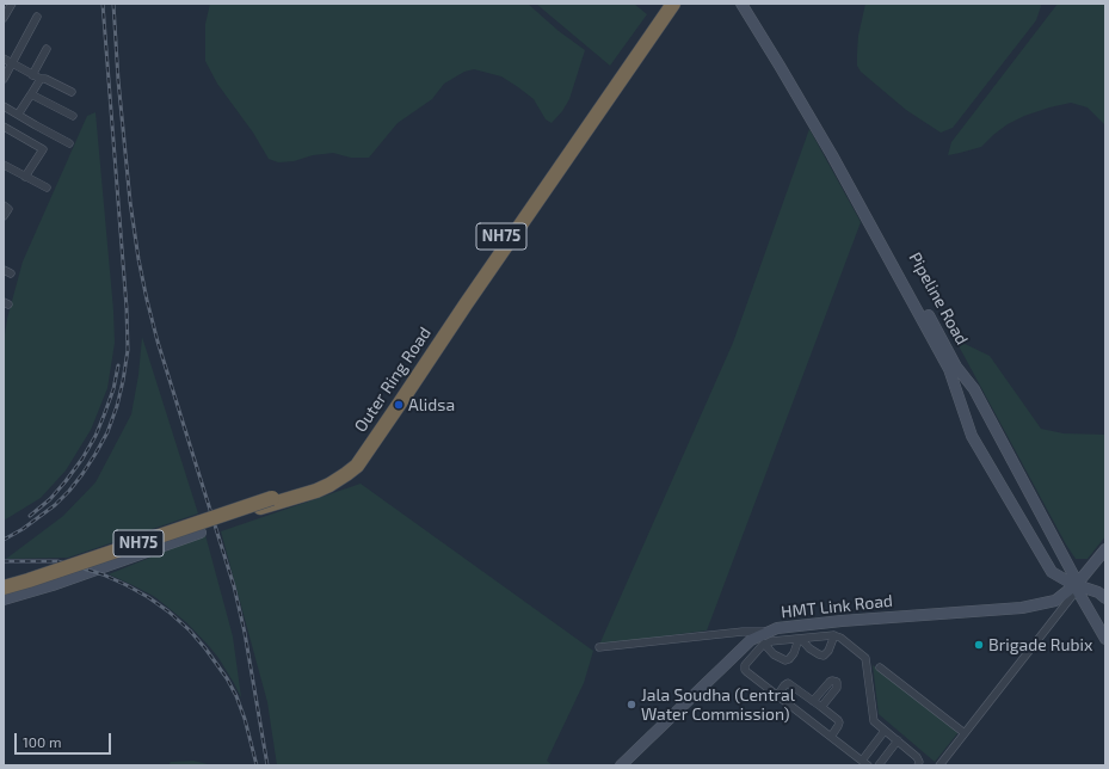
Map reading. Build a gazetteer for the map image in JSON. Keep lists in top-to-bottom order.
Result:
{
  "streets": {
    "highway": ["NH75", "Outer Ring Road"],
    "main road": ["Pipeline Road", "HMT Link Road"]
  },
  "crossings": [
    ["Pipeline Road", "HMT Link Road"]
  ],
  "places": ["Alidsa", "Brigade Rubix", "Jala Soudha (Central Water Commission)"],
  "scale_bar": "100 m"
}
